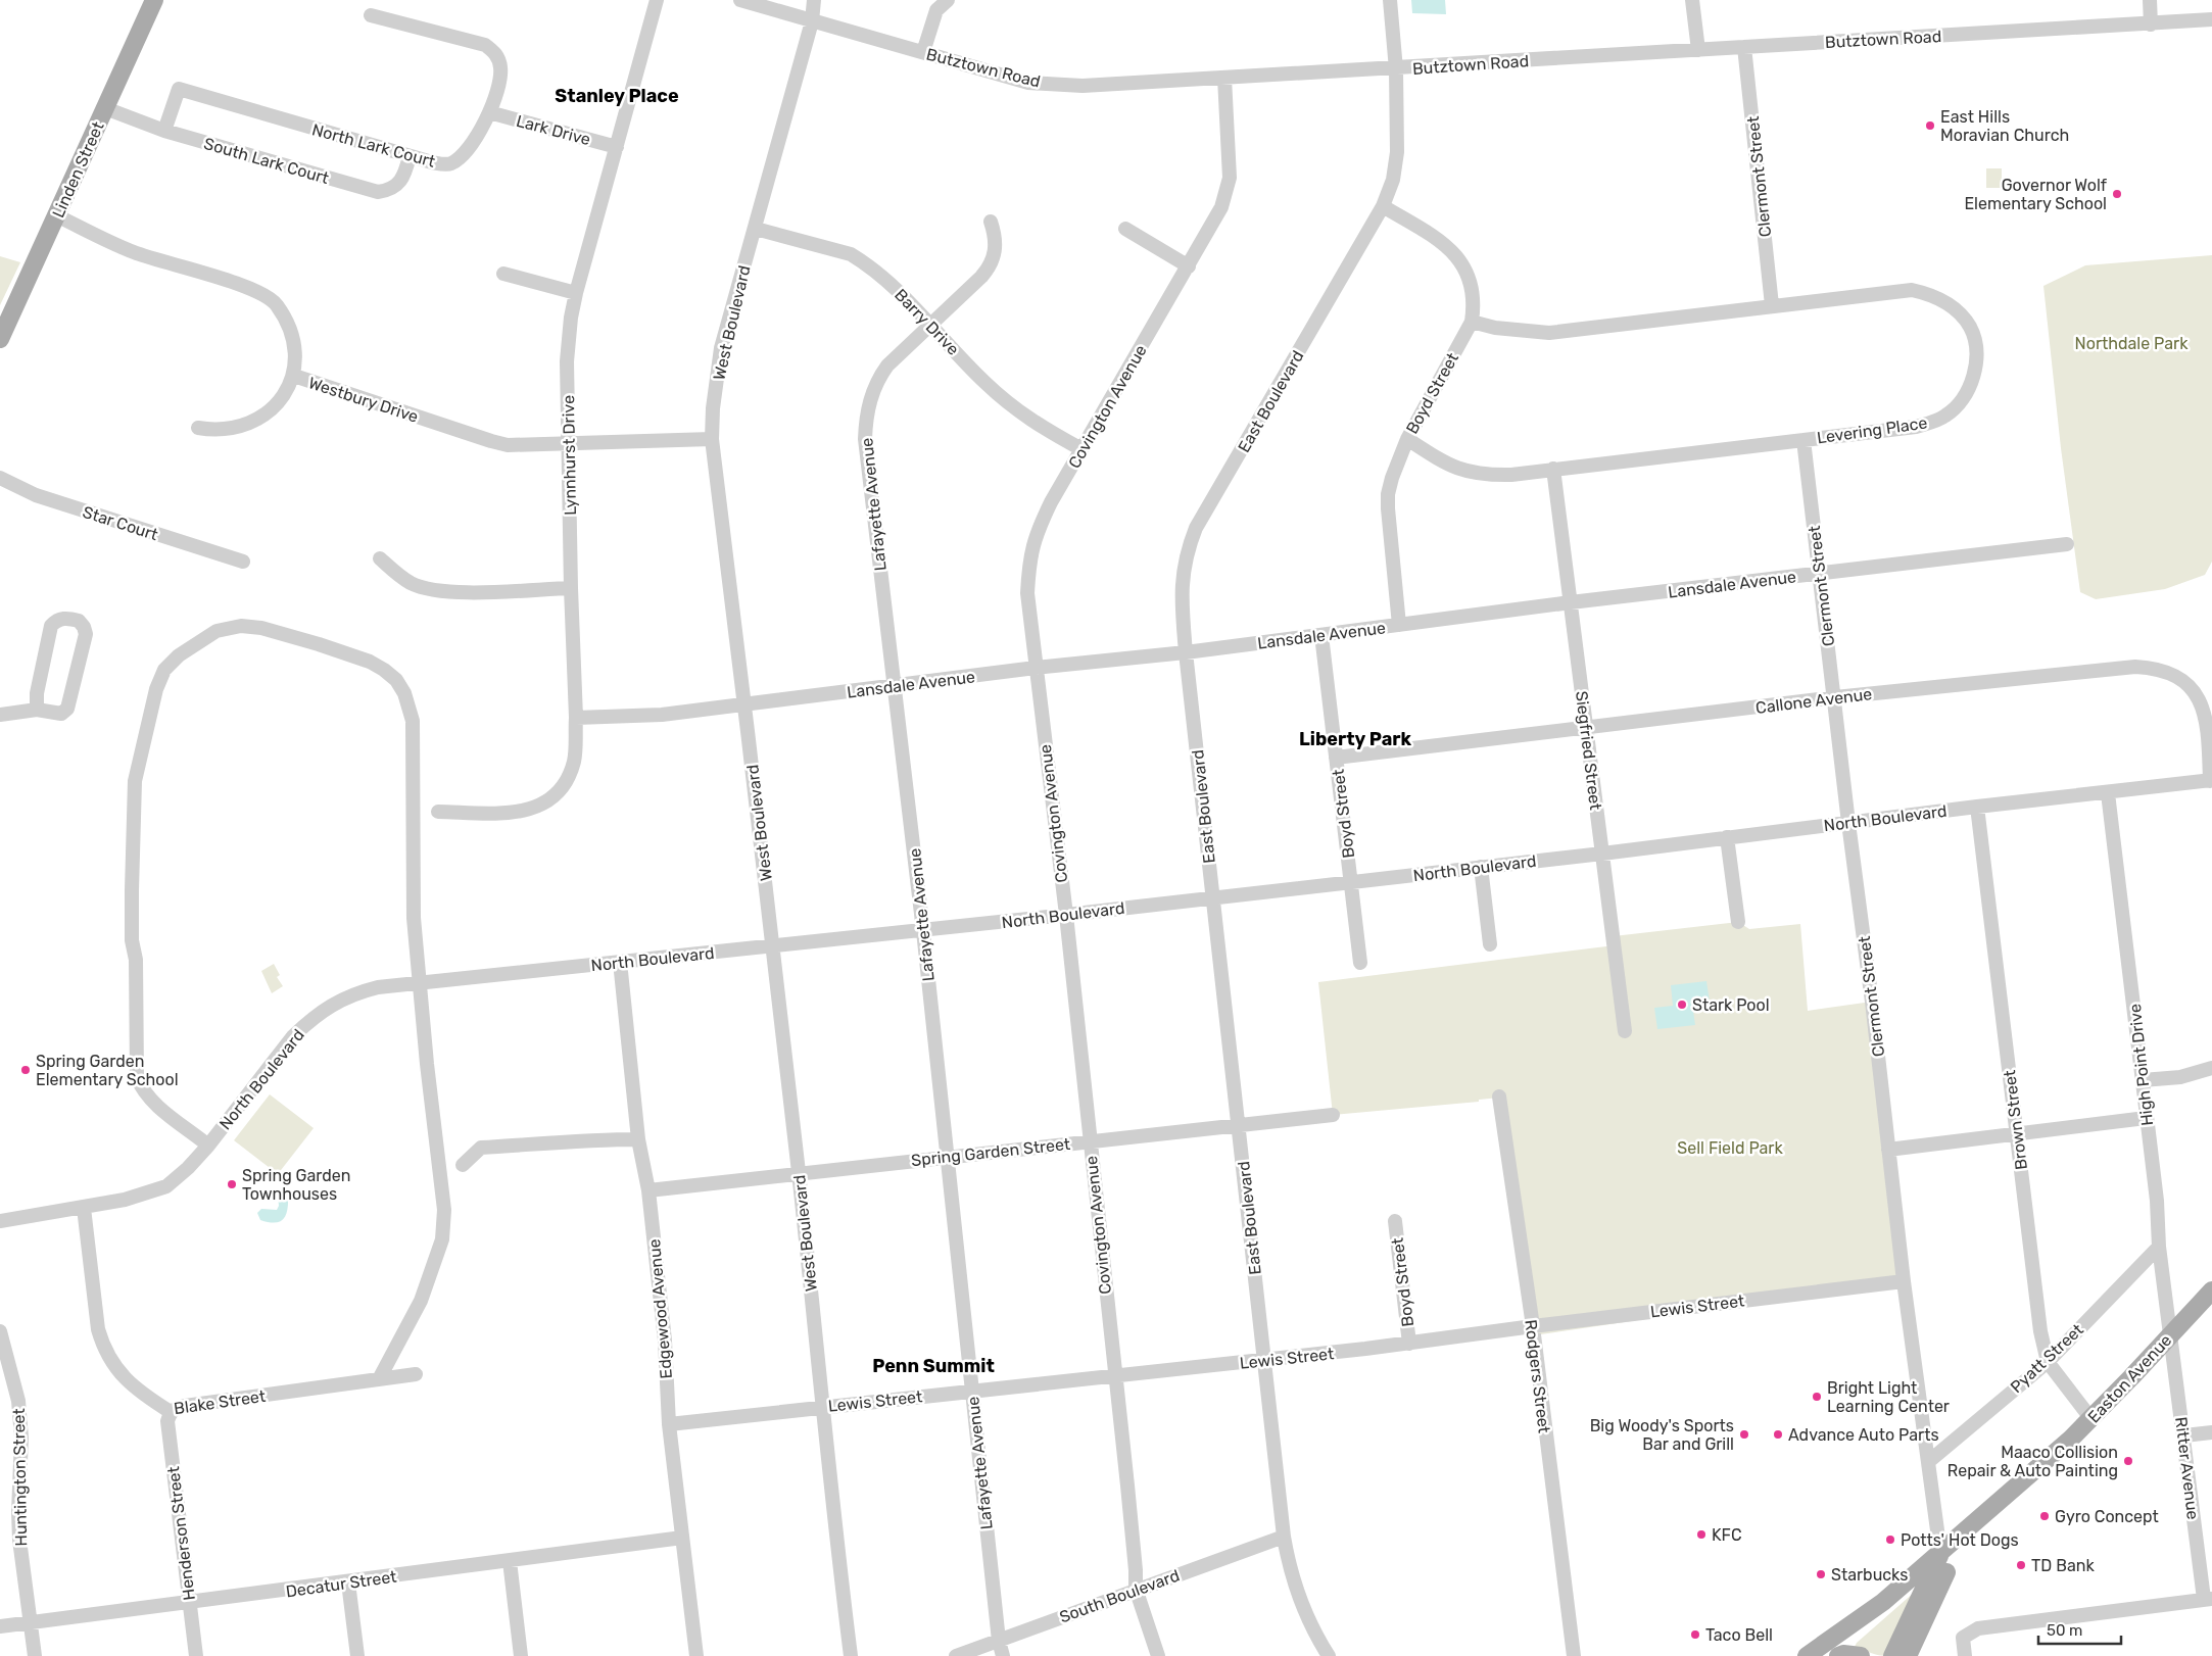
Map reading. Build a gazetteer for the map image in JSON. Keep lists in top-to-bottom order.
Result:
{
  "streets": {
    "main road": ["Linden Street", "Easton Avenue"],
    "street": [
      "Butztown Road",
      "Lark Drive",
      "North Lark Court",
      "South Lark Court",
      "Clermont Street",
      "Barry Drive",
      "West Boulevard",
      "Boyd Street",
      "Westbury Drive",
      "East Boulevard",
      "Covington Avenue",
      "Levering Place",
      "Lynnhurst Drive",
      "Lafayette Avenue",
      "Star Court",
      "Lansdale Avenue",
      "Callone Avenue",
      "Siegfried Street",
      "North Boulevard",
      "High Point Drive",
      "Brown Street",
      "Spring Garden Street",
      "Lewis Street",
      "Edgewood Avenue",
      "Pyatt Street",
      "Rodgers Street",
      "Blake Street",
      "Ritter Avenue",
      "Huntington Street",
      "Henderson Street",
      "Decatur Street",
      "South Boulevard"
    ]
  },
  "crossings": [
    ["Butztown Road", "Clermont Street"],
    ["Butztown Road", "West Boulevard"],
    ["Butztown Road", "East Boulevard"],
    ["Butztown Road", "Covington Avenue"],
    ["Lark Drive", "North Lark Court"],
    ["Lark Drive", "Lynnhurst Drive"],
    ["North Lark Court", "South Lark Court"],
    ["South Lark Court", "Linden Street"],
    ["Linden Street", "Westbury Drive"],
    ["Clermont Street", "Levering Place"],
    ["Clermont Street", "Lansdale Avenue"],
    ["Clermont Street", "Callone Avenue"],
    ["Clermont Street", "North Boulevard"],
    ["Clermont Street", "Lewis Street"],
    ["Clermont Street", "Pyatt Street"],
    ["Clermont Street", "Easton Avenue"],
    ["Barry Drive", "West Boulevard"],
    ["Barry Drive", "Covington Avenue"],
    ["Barry Drive", "Lafayette Avenue"],
    ["West Boulevard", "Westbury Drive"],
    ["West Boulevard", "Lansdale Avenue"],
    ["West Boulevard", "North Boulevard"],
    ["West Boulevard", "Spring Garden Street"],
    ["West Boulevard", "Lewis Street"],
    ["Boyd Street", "East Boulevard"],
    ["Boyd Street", "Levering Place"],
    ["Boyd Street", "Lansdale Avenue"],
    ["Boyd Street", "Callone Avenue"],
    ["Boyd Street", "North Boulevard"],
    ["Boyd Street", "Lewis Street"],
    ["Westbury Drive", "Lynnhurst Drive"],
    ["East Boulevard", "Lansdale Avenue"],
    ["East Boulevard", "North Boulevard"],
    ["East Boulevard", "Spring Garden Street"],
    ["East Boulevard", "Lewis Street"],
    ["East Boulevard", "South Boulevard"],
    ["Covington Avenue", "Lansdale Avenue"],
    ["Covington Avenue", "North Boulevard"],
    ["Covington Avenue", "Spring Garden Street"],
    ["Covington Avenue", "Lewis Street"],
    ["Covington Avenue", "South Boulevard"],
    ["Levering Place", "Siegfried Street"],
    ["Lynnhurst Drive", "Lansdale Avenue"],
    ["Lafayette Avenue", "Lansdale Avenue"],
    ["Lafayette Avenue", "North Boulevard"],
    ["Lafayette Avenue", "Spring Garden Street"],
    ["Lafayette Avenue", "Lewis Street"],
    ["Lafayette Avenue", "South Boulevard"],
    ["Lansdale Avenue", "Siegfried Street"],
    ["Callone Avenue", "Siegfried Street"],
    ["Callone Avenue", "North Boulevard"],
    ["Siegfried Street", "North Boulevard"],
    ["North Boulevard", "High Point Drive"],
    ["North Boulevard", "Brown Street"],
    ["North Boulevard", "Edgewood Avenue"],
    ["North Boulevard", "Blake Street"],
    ["High Point Drive", "Pyatt Street"],
    ["High Point Drive", "Easton Avenue"],
    ["High Point Drive", "Ritter Avenue"],
    ["Brown Street", "Pyatt Street"],
    ["Brown Street", "Easton Avenue"],
    ["Spring Garden Street", "Edgewood Avenue"],
    ["Lewis Street", "Edgewood Avenue"],
    ["Lewis Street", "Rodgers Street"],
    ["Edgewood Avenue", "Decatur Street"],
    ["Easton Avenue", "Ritter Avenue"],
    ["Blake Street", "Henderson Street"],
    ["Huntington Street", "Decatur Street"],
    ["Henderson Street", "Decatur Street"]
  ],
  "districts": ["Stanley Place", "Liberty Park", "Penn Summit"],
  "parks": ["Northdale Park", "Sell Field Park"],
  "places": [
    "East Hills Moravian Church",
    "Governor Wolf Elementary School",
    "Stark Pool",
    "Spring Garden Elementary School",
    "Spring Garden Townhouses",
    "Bright Light Learning Center",
    "Big Woody's Sports Bar and Grill",
    "Advance Auto Parts",
    "Maaco Collision Repair & Auto Painting",
    "Gyro Concept",
    "KFC",
    "Potts' Hot Dogs",
    "TD Bank",
    "Starbucks",
    "Taco Bell"
  ],
  "scale_bar": "50 m"
}
